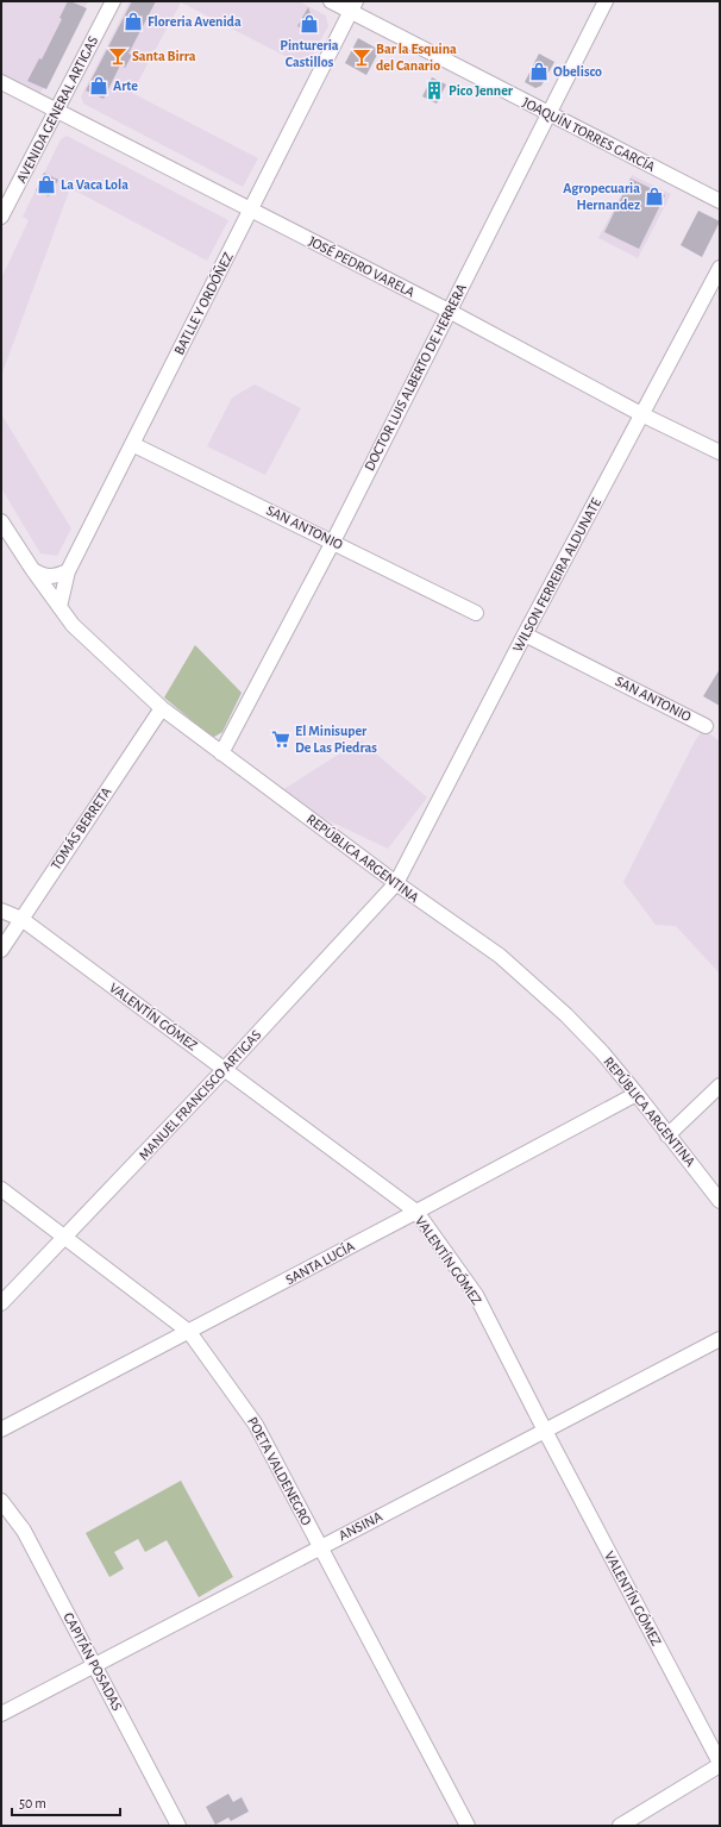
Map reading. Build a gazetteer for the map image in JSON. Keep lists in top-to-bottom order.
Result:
{
  "streets": {
    "street": [
      "AVENIDA GENERAL ARTIGAS",
      "JOAQUÍN TORRES GARCÍA",
      "JOSÉ PEDRO VARELA",
      "BATLLE Y ORDÓÑEZ",
      "DOCTOR LUIS ALBERTO DE HERRERA",
      "SAN ANTONIO",
      "WILSON FERREIRA ALDUNATE",
      "TOMÁS BERRETA",
      "REPÚBLICA ARGENTINA",
      "VALENTÍN GÓMEZ",
      "MANUEL FRANCISCO ARTIGAS",
      "SANTA LUCÍA",
      "POETA VALDENEGRO",
      "ANSINA",
      "CAPITÁN POSADAS"
    ]
  },
  "crossings": [
    ["AVENIDA GENERAL ARTIGAS", "JOSÉ PEDRO VARELA"],
    ["JOAQUÍN TORRES GARCÍA", "BATLLE Y ORDÓÑEZ"],
    ["JOAQUÍN TORRES GARCÍA", "DOCTOR LUIS ALBERTO DE HERRERA"],
    ["JOSÉ PEDRO VARELA", "BATLLE Y ORDÓÑEZ"],
    ["JOSÉ PEDRO VARELA", "DOCTOR LUIS ALBERTO DE HERRERA"],
    ["JOSÉ PEDRO VARELA", "WILSON FERREIRA ALDUNATE"],
    ["BATLLE Y ORDÓÑEZ", "SAN ANTONIO"],
    ["BATLLE Y ORDÓÑEZ", "REPÚBLICA ARGENTINA"],
    ["DOCTOR LUIS ALBERTO DE HERRERA", "SAN ANTONIO"],
    ["DOCTOR LUIS ALBERTO DE HERRERA", "REPÚBLICA ARGENTINA"],
    ["SAN ANTONIO", "WILSON FERREIRA ALDUNATE"],
    ["WILSON FERREIRA ALDUNATE", "REPÚBLICA ARGENTINA"],
    ["WILSON FERREIRA ALDUNATE", "MANUEL FRANCISCO ARTIGAS"],
    ["TOMÁS BERRETA", "REPÚBLICA ARGENTINA"],
    ["TOMÁS BERRETA", "VALENTÍN GÓMEZ"],
    ["REPÚBLICA ARGENTINA", "MANUEL FRANCISCO ARTIGAS"],
    ["REPÚBLICA ARGENTINA", "SANTA LUCÍA"],
    ["VALENTÍN GÓMEZ", "MANUEL FRANCISCO ARTIGAS"],
    ["VALENTÍN GÓMEZ", "SANTA LUCÍA"],
    ["VALENTÍN GÓMEZ", "ANSINA"],
    ["MANUEL FRANCISCO ARTIGAS", "POETA VALDENEGRO"],
    ["SANTA LUCÍA", "POETA VALDENEGRO"],
    ["POETA VALDENEGRO", "ANSINA"],
    ["ANSINA", "CAPITÁN POSADAS"]
  ],
  "places": {
    "shop": [
      "Floreria Avenida",
      "Pintureria Castillos",
      "Obelisco",
      "Arte",
      "La Vaca Lola",
      "Agropecuaria Hernandez"
    ],
    "bar": ["Santa Birra", "Bar la Esquina del Canario"],
    "building": ["Pico Jenner"],
    "supermarket": ["El Minisuper De Las Piedras"]
  },
  "scale_bar": "50 m"
}
